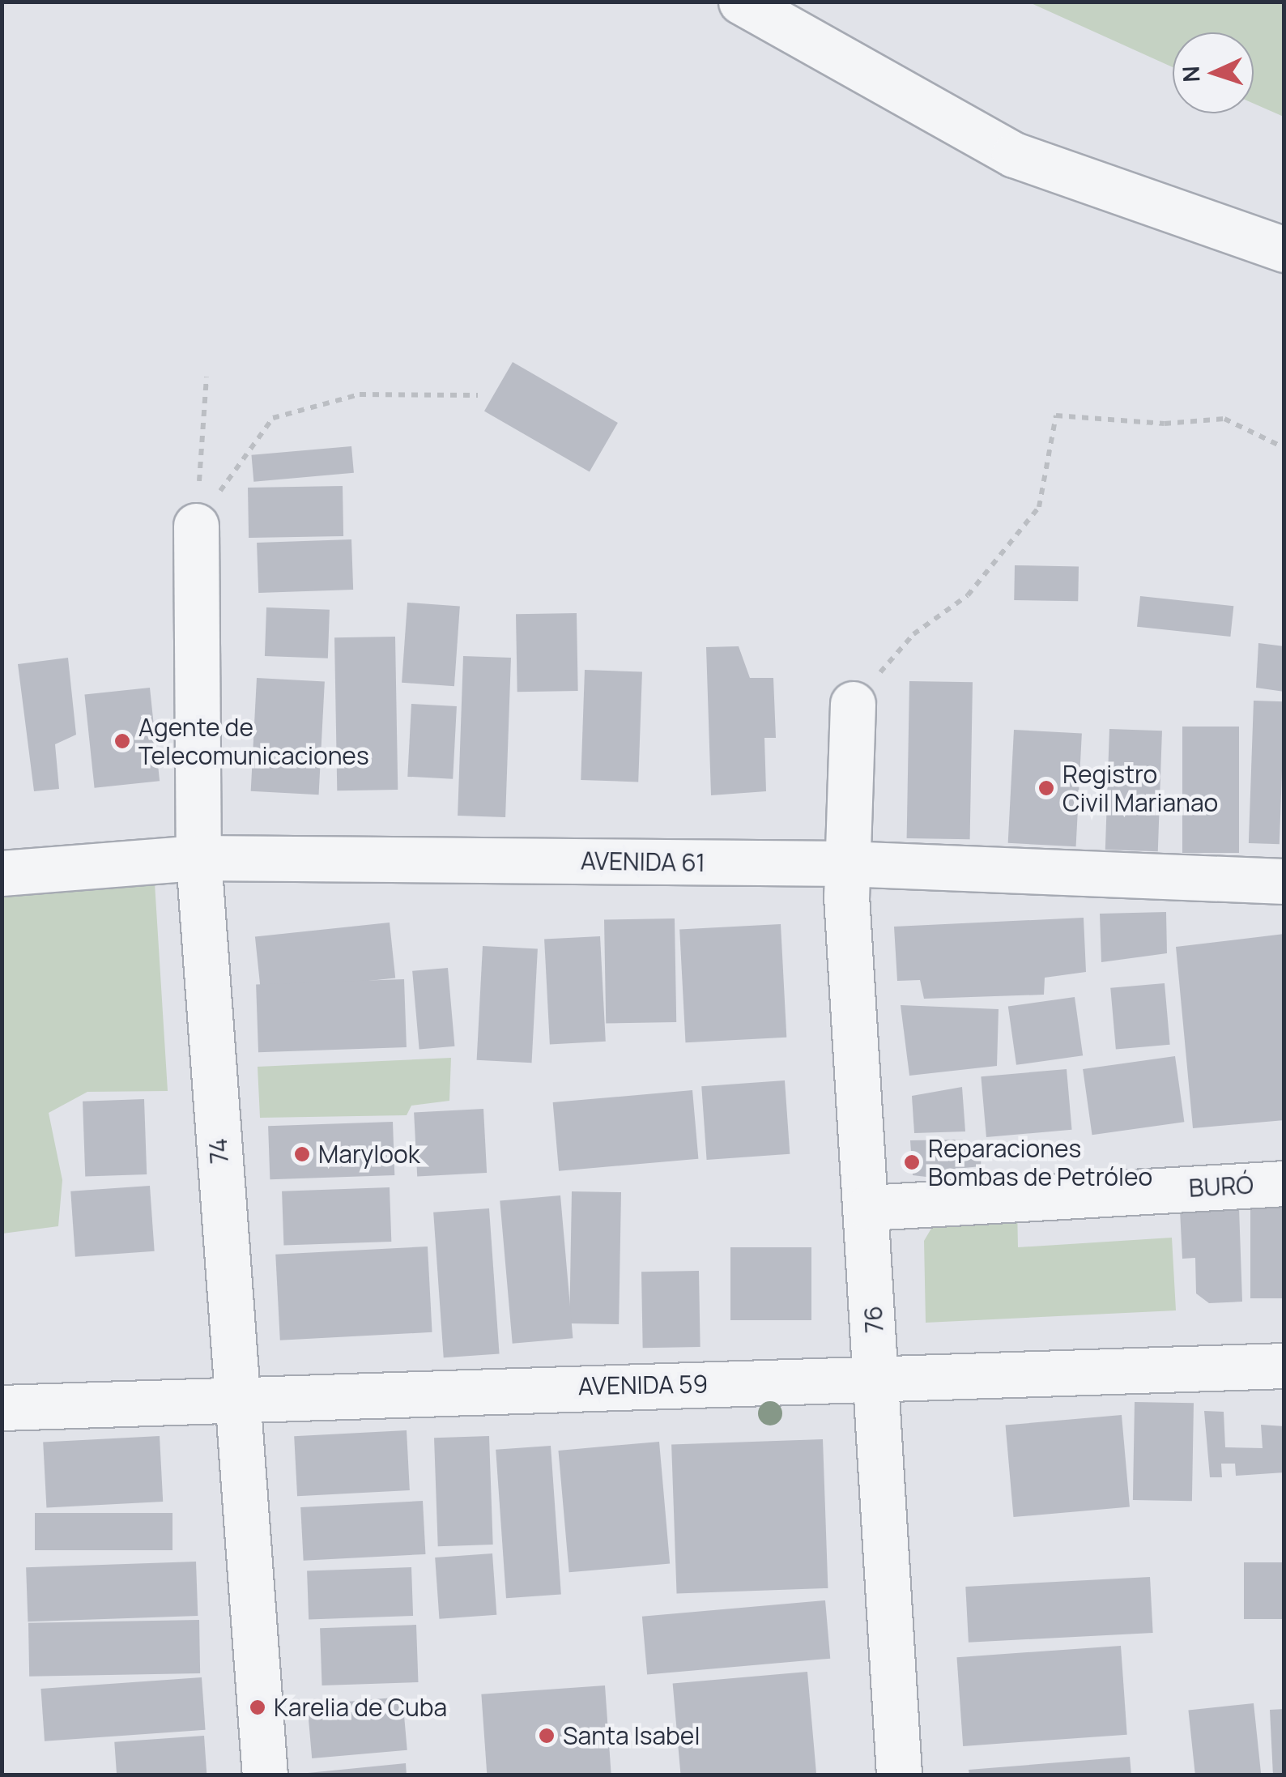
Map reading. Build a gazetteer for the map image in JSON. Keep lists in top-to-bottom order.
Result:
{
  "streets": {
    "street": [
      "AVENIDA 61",
      "74",
      "BURÓ",
      "76",
      "AVENIDA 59"
    ]
  },
  "crossings": [
    ["AVENIDA 61", "74"],
    ["AVENIDA 61", "76"],
    ["74", "AVENIDA 59"],
    ["BURÓ", "76"],
    ["76", "AVENIDA 59"]
  ],
  "places": [
    "Agente de Telecomunicaciones",
    "Registro Civil Marianao",
    "Marylook",
    "Reparaciones Bombas de Petróleo",
    "Karelia de Cuba",
    "Santa Isabel"
  ],
  "north": "left"
}
